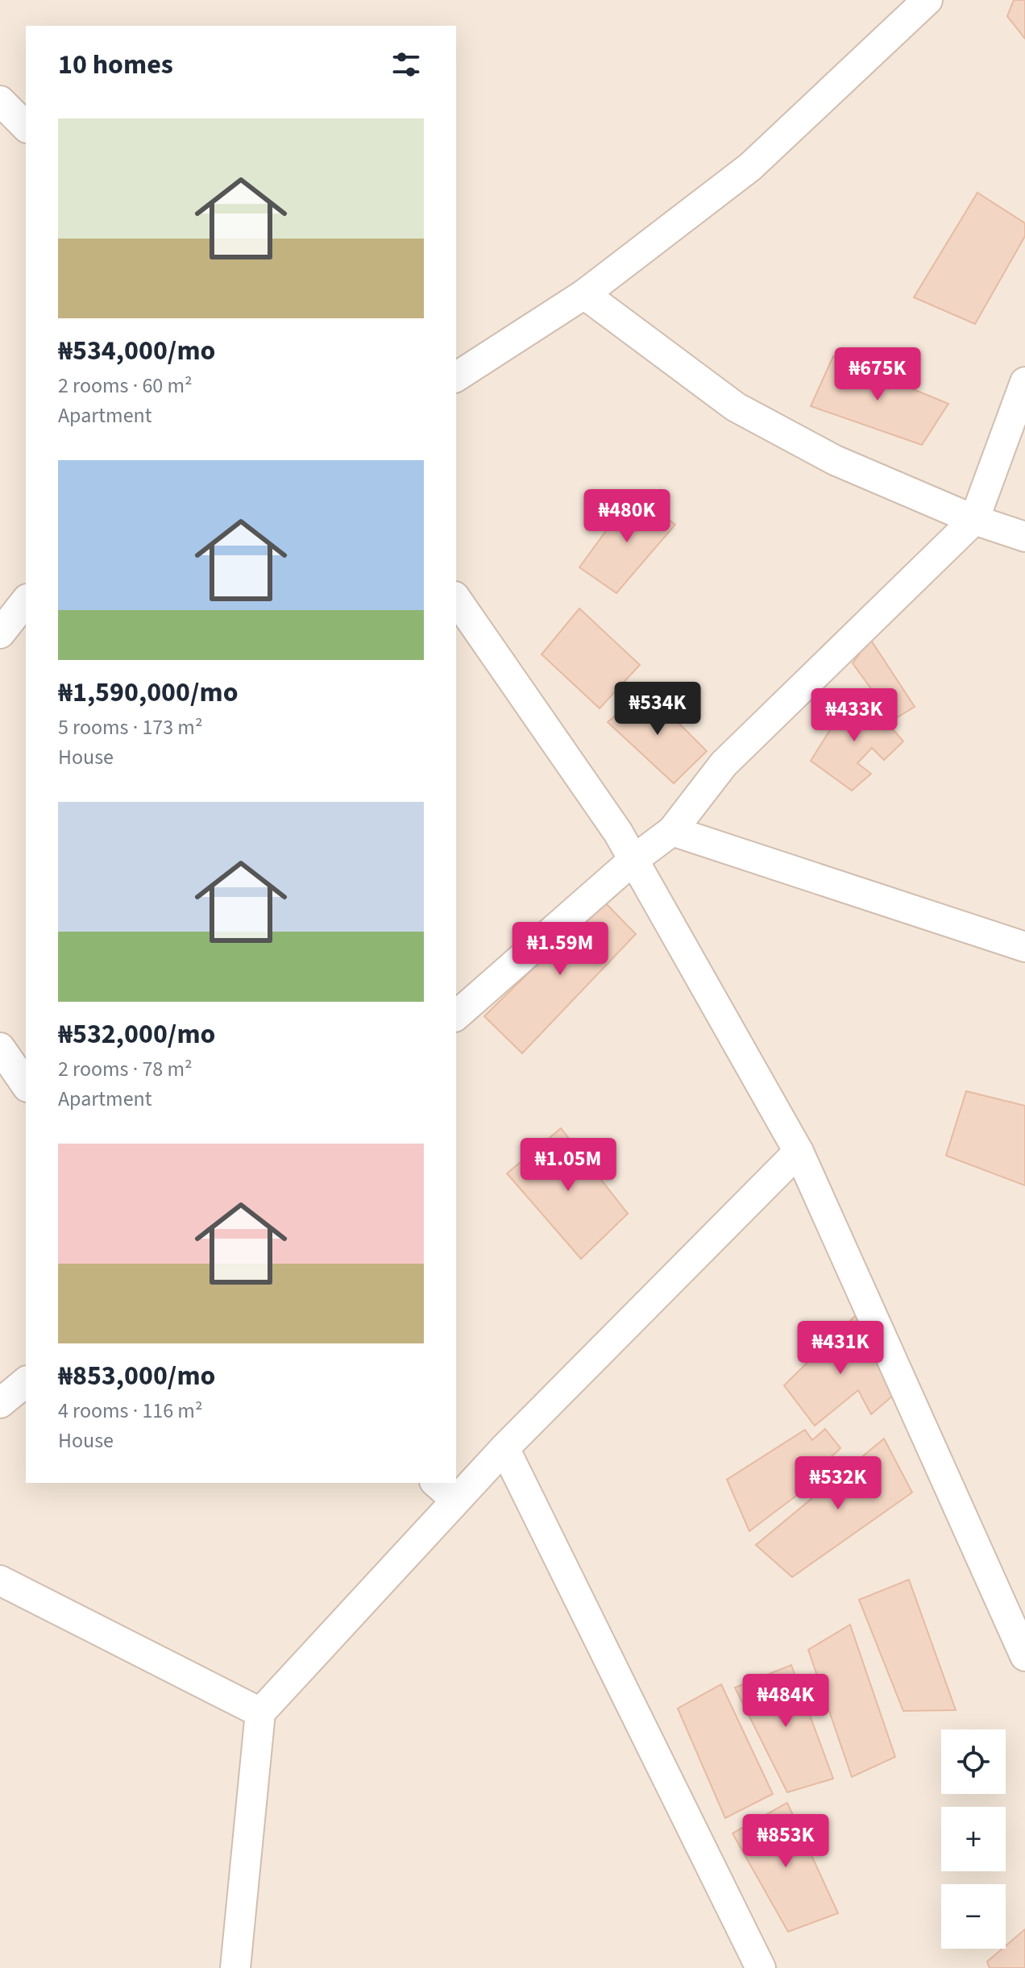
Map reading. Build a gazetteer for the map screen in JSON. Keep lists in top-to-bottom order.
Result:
{
  "page": {
    "heading": "10 homes",
    "list": [
      {
        "name": "₦534,000/mo",
        "note": "2 rooms · 60 m² · Apartment"
      },
      {
        "name": "₦1,590,000/mo",
        "note": "5 rooms · 173 m² · House"
      },
      {
        "name": "₦532,000/mo",
        "note": "2 rooms · 78 m² · Apartment"
      },
      {
        "name": "₦853,000/mo",
        "note": "4 rooms · 116 m² · House"
      }
    ],
    "price": [
      "₦675K",
      "₦480K",
      "₦534K",
      "₦433K",
      "₦1.59M",
      "₦1.05M",
      "₦431K",
      "₦532K",
      "₦484K",
      "₦853K"
    ],
    "map_buttons": ["+", "−"]
  }
}
